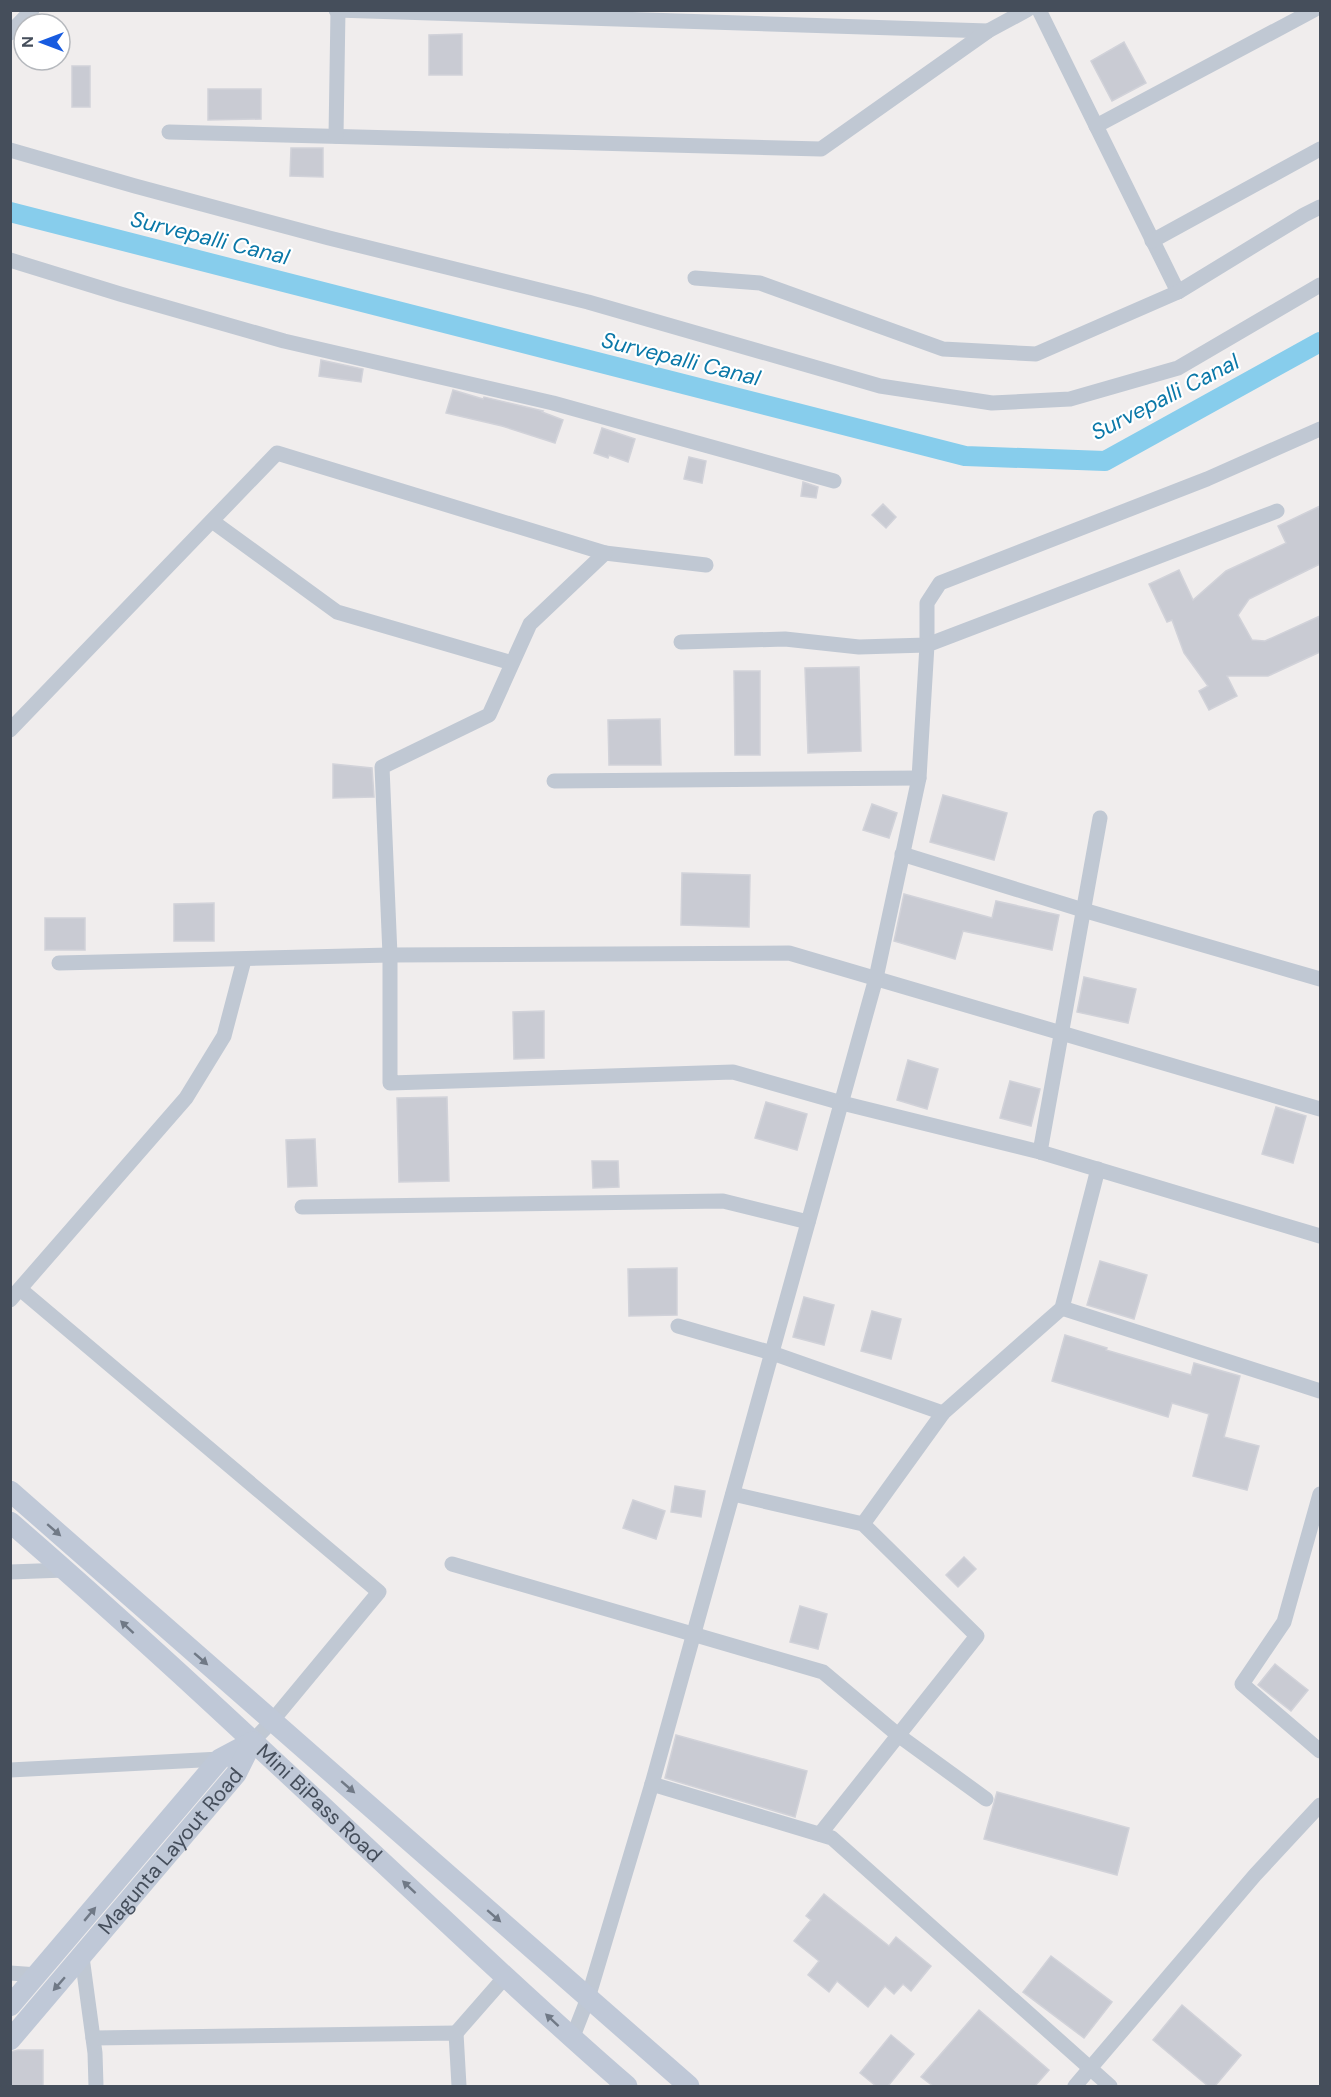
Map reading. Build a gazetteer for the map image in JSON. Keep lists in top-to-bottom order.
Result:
{
  "streets": {
    "main road": ["Mini BiPass Road", "Magunta Layout Road"]
  },
  "crossings": [
    ["Mini BiPass Road", "Magunta Layout Road"]
  ],
  "water": ["Survepalli Canal"],
  "north": "left"
}
